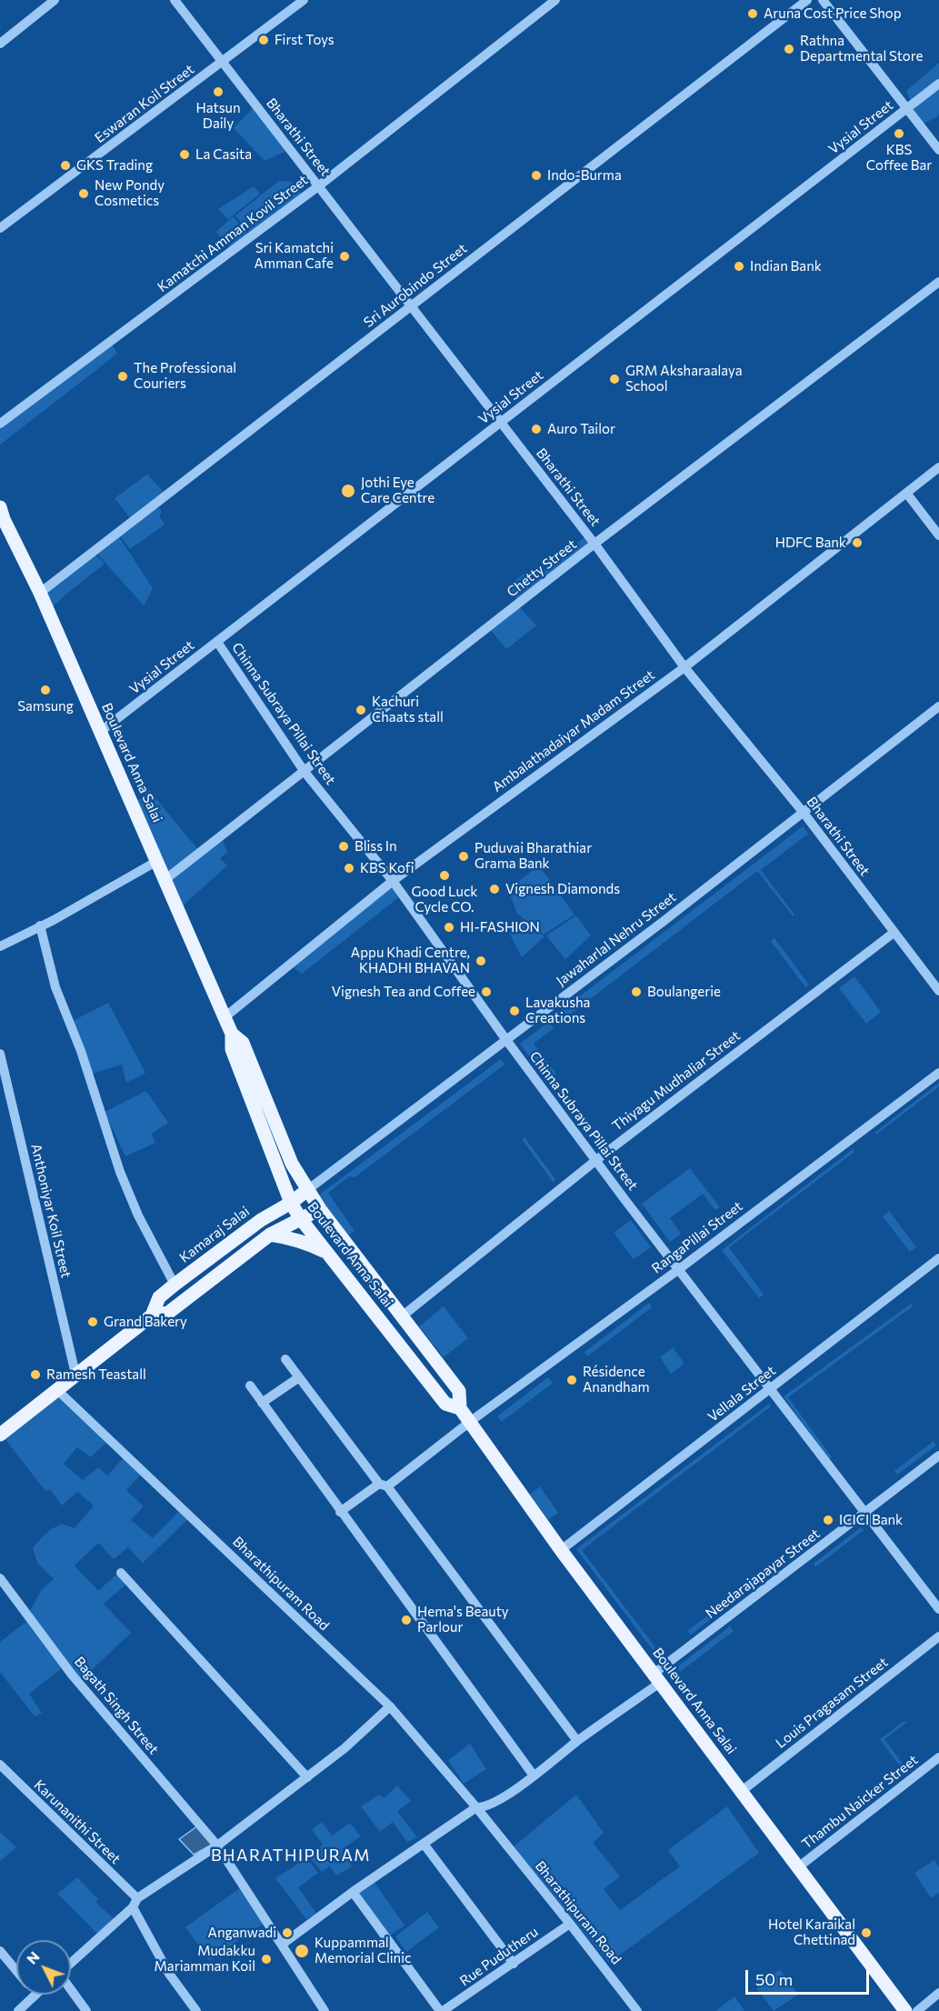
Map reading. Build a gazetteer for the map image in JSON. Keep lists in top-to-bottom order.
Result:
{
  "streets": {
    "main road": ["Boulevard Anna Salai", "Kamaraj Salai"],
    "street": [
      "Eswaran Koil Street",
      "Vysial Street",
      "Bharathi Street",
      "Kamatchi Amman Kovil Street",
      "Sri Aurobindo Street",
      "Chetty Street",
      "Chinna Subraya Pillai Street",
      "Ambalathadaiyar Madam Street",
      "Jawaharlal Nehru Street",
      "Thiyagu Mudhaliar Street",
      "Anthoniyar Koil Street",
      "RangaPillai Street",
      "Vellala Street",
      "Needarajapayar Street",
      "Bharathipuram Road",
      "Louis Pragasam Street",
      "Bagath Singh Street",
      "Thambu Naicker Street",
      "Karunanithi Street",
      "Rue Pudutheru"
    ]
  },
  "crossings": [
    ["Eswaran Koil Street", "Bharathi Street"],
    ["Vysial Street", "Bharathi Street"],
    ["Vysial Street", "Chinna Subraya Pillai Street"],
    ["Vysial Street", "Boulevard Anna Salai"],
    ["Bharathi Street", "Kamatchi Amman Kovil Street"],
    ["Bharathi Street", "Sri Aurobindo Street"],
    ["Bharathi Street", "Chetty Street"],
    ["Bharathi Street", "Ambalathadaiyar Madam Street"],
    ["Bharathi Street", "Jawaharlal Nehru Street"],
    ["Bharathi Street", "Thiyagu Mudhaliar Street"],
    ["Sri Aurobindo Street", "Boulevard Anna Salai"],
    ["Chetty Street", "Chinna Subraya Pillai Street"],
    ["Chetty Street", "Boulevard Anna Salai"],
    ["Chinna Subraya Pillai Street", "Ambalathadaiyar Madam Street"],
    ["Chinna Subraya Pillai Street", "Jawaharlal Nehru Street"],
    ["Chinna Subraya Pillai Street", "Thiyagu Mudhaliar Street"],
    ["Chinna Subraya Pillai Street", "RangaPillai Street"],
    ["Chinna Subraya Pillai Street", "Vellala Street"],
    ["Chinna Subraya Pillai Street", "Needarajapayar Street"],
    ["Ambalathadaiyar Madam Street", "Boulevard Anna Salai"],
    ["Boulevard Anna Salai", "Jawaharlal Nehru Street"],
    ["Boulevard Anna Salai", "Thiyagu Mudhaliar Street"],
    ["Boulevard Anna Salai", "Kamaraj Salai"],
    ["Boulevard Anna Salai", "RangaPillai Street"],
    ["Boulevard Anna Salai", "Vellala Street"],
    ["Boulevard Anna Salai", "Needarajapayar Street"],
    ["Boulevard Anna Salai", "Louis Pragasam Street"],
    ["Boulevard Anna Salai", "Thambu Naicker Street"],
    ["Jawaharlal Nehru Street", "Kamaraj Salai"],
    ["Anthoniyar Koil Street", "Kamaraj Salai"],
    ["Kamaraj Salai", "Bharathipuram Road"],
    ["Bharathipuram Road", "Rue Pudutheru"]
  ],
  "districts": ["BHARATHIPURAM"],
  "places": [
    "Aruna Cost Price Shop",
    "First Toys",
    "Rathna Departmental Store",
    "Hatsun Daily",
    "KBS Coffee Bar",
    "La Casita",
    "GKS Trading",
    "Indo-Burma",
    "New Pondy Cosmetics",
    "Sri Kamatchi Amman Cafe",
    "Indian Bank",
    "The Professional Couriers",
    "GRM Aksharaalaya School",
    "Auro Tailor",
    "Jothi Eye Care Centre",
    "HDFC Bank",
    "Samsung",
    "Kachuri Chaats stall",
    "Bliss In",
    "Puduvai Bharathiar Grama Bank",
    "KBS Kofi",
    "Good Luck Cycle CO.",
    "Vignesh Diamonds",
    "HI-FASHION",
    "Appu Khadi Centre, KHADHI BHAVAN",
    "Vignesh Tea and Coffee",
    "Boulangerie",
    "Lavakusha Creations",
    "Grand Bakery",
    "Ramesh Teastall",
    "Résidence Anandham",
    "ICICI Bank",
    "Hema's Beauty Parlour",
    "Anganwadi",
    "Hotel Karaikal Chettinad",
    "Kuppammal Memorial Clinic",
    "Mudakku Mariamman Koil"
  ],
  "scale_bar": "50 m",
  "north": "top left"
}
